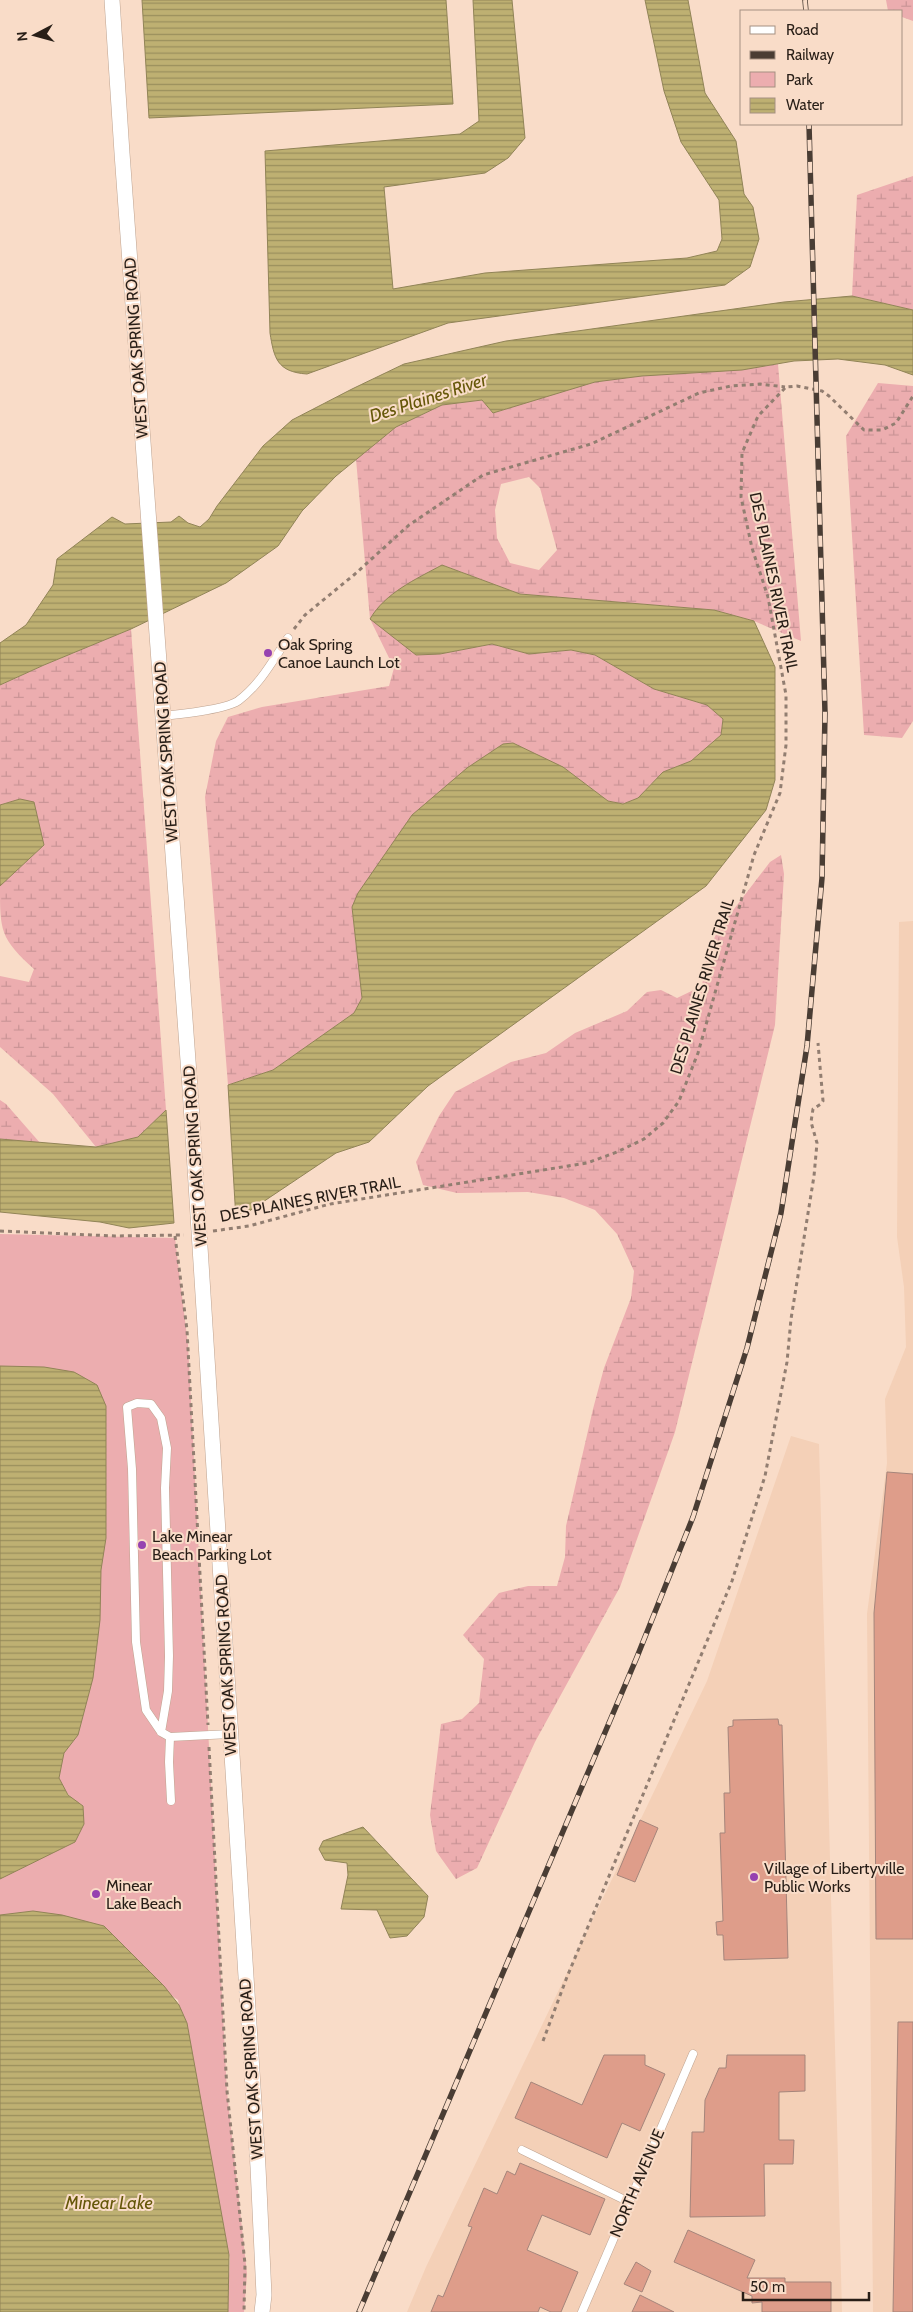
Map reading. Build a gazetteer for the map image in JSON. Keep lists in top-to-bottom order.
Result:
{
  "streets": {
    "street": ["WEST OAK SPRING ROAD"],
    "lane": ["NORTH AVENUE"],
    "path": ["DES PLAINES RIVER TRAIL"]
  },
  "crossings": [
    ["WEST OAK SPRING ROAD", "DES PLAINES RIVER TRAIL"]
  ],
  "water": ["Des Plaines River", "Minear Lake"],
  "places": [
    "Oak Spring Canoe Launch Lot",
    "Lake Minear Beach Parking Lot",
    "Village of Libertyville Public Works",
    "Minear Lake Beach"
  ],
  "legend": [
    "Road",
    "Railway",
    "Park",
    "Water"
  ],
  "scale_bar": "50 m",
  "north": "left"
}
